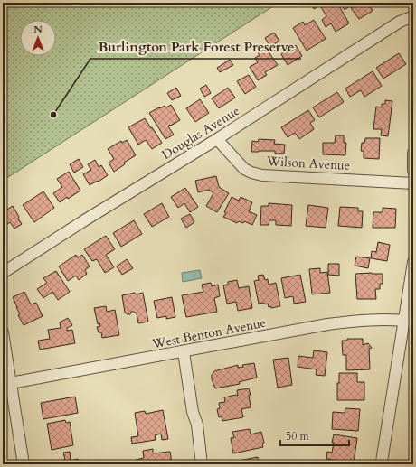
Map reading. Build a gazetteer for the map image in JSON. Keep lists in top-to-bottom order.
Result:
{
  "streets": {
    "street": ["Douglas Avenue", "Wilson Avenue", "West Benton Avenue"]
  },
  "crossings": [
    ["Douglas Avenue", "Wilson Avenue"]
  ],
  "places": ["Burlington Park Forest Preserve"],
  "scale_bar": "50 m",
  "north": "top"
}
